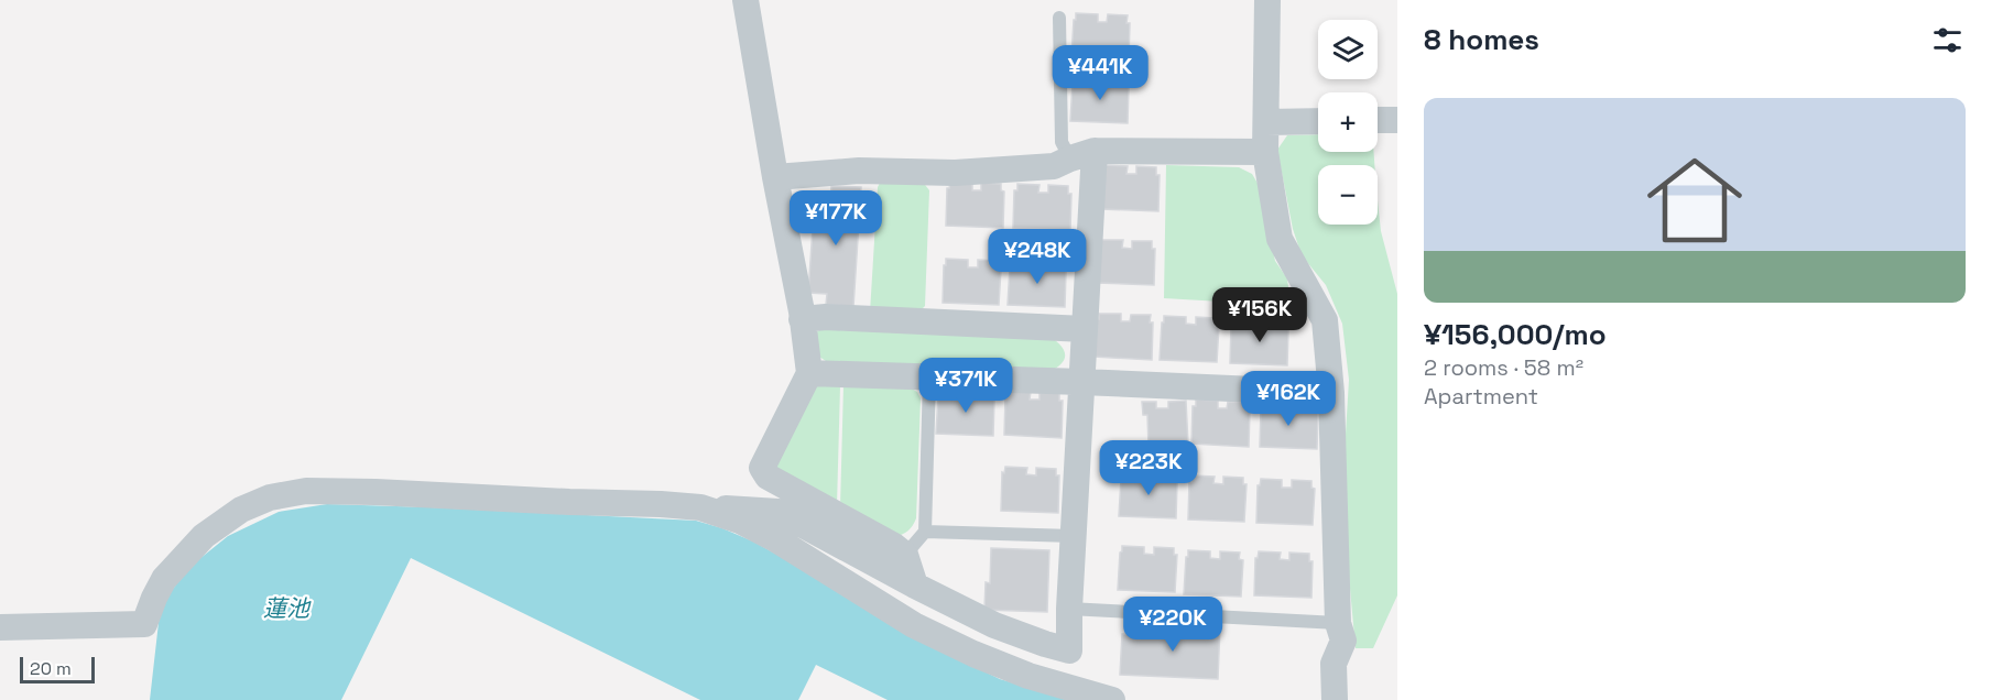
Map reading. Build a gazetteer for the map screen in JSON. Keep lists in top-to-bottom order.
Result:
{
  "water": ["蓮池"],
  "scale_bar": "20 m",
  "page": {
    "heading": "8 homes",
    "map_buttons": ["+", "−"],
    "price": [
      "¥441K",
      "¥177K",
      "¥248K",
      "¥156K",
      "¥371K",
      "¥162K",
      "¥223K",
      "¥220K"
    ],
    "list": [
      {
        "name": "¥156,000/mo",
        "note": "2 rooms · 58 m² · Apartment"
      }
    ],
    "scale": "20 m"
  }
}
